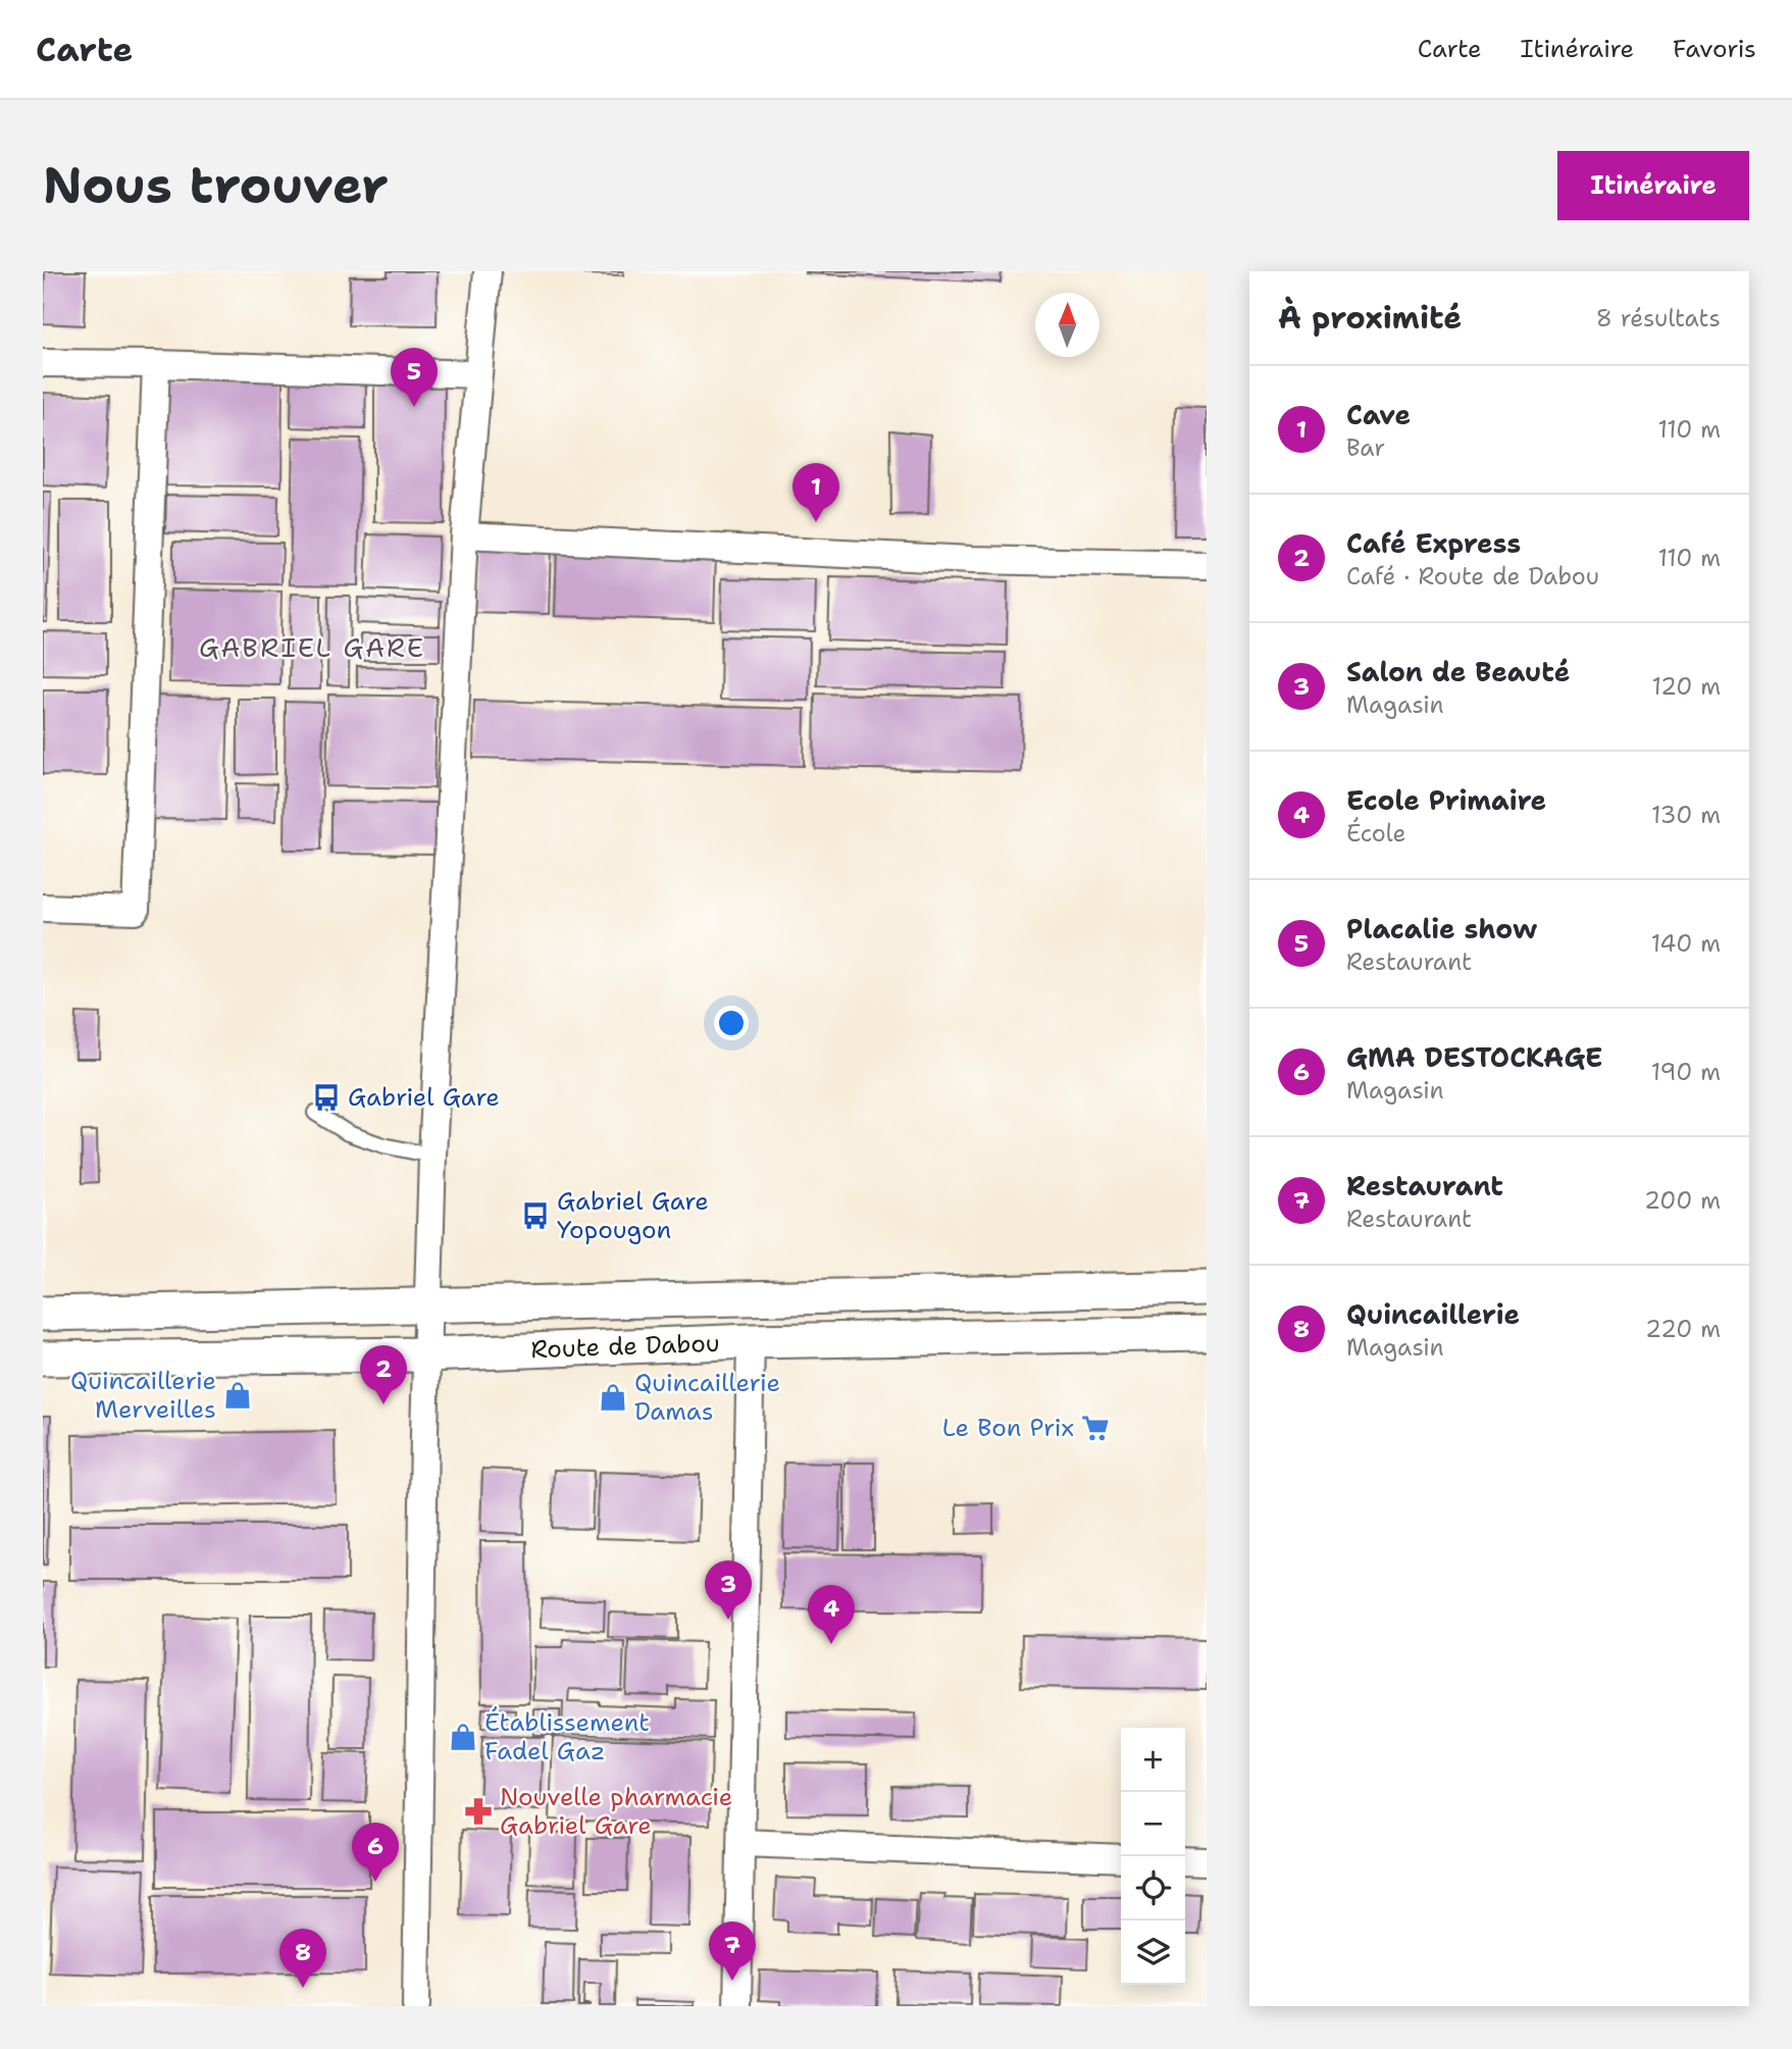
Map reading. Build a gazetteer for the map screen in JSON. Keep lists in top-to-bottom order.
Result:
{
  "streets": {
    "street": ["Route de Dabou"]
  },
  "districts": ["GABRIEL GARE"],
  "places": {
    "bus stop": ["Gabriel Gare", "Gabriel Gare Yopougon"],
    "shop": ["Quincaillerie Merveilles", "Quincaillerie Damas", "Établissement Fadel Gaz"],
    "supermarket": ["Le Bon Prix"],
    "pharmacy": ["Nouvelle pharmacie Gabriel Gare"]
  },
  "north": "top",
  "page": {
    "header": "Carte",
    "nav": ["Carte", "Itinéraire", "Favoris"],
    "buttons": "Itinéraire",
    "title": "Nous trouver",
    "heading": ["À proximité", "8 résultats"],
    "pins": [
      "5",
      "1",
      "2",
      "3",
      "4",
      "6",
      "7",
      "8"
    ],
    "list": [
      {
        "mark": "1",
        "name": "Cave",
        "note": "Bar",
        "value": "110 m"
      },
      {
        "mark": "2",
        "name": "Café Express",
        "note": "Café · Route de Dabou",
        "value": "110 m"
      },
      {
        "mark": "3",
        "name": "Salon de Beauté",
        "note": "Magasin",
        "value": "120 m"
      },
      {
        "mark": "4",
        "name": "Ecole Primaire",
        "note": "École",
        "value": "130 m"
      },
      {
        "mark": "5",
        "name": "Placalie show",
        "note": "Restaurant",
        "value": "140 m"
      },
      {
        "mark": "6",
        "name": "GMA DESTOCKAGE",
        "note": "Magasin",
        "value": "190 m"
      },
      {
        "mark": "7",
        "name": "Restaurant",
        "note": "Restaurant",
        "value": "200 m"
      },
      {
        "mark": "8",
        "name": "Quincaillerie",
        "note": "Magasin",
        "value": "220 m"
      }
    ],
    "map_buttons": ["+", "−"]
  }
}
